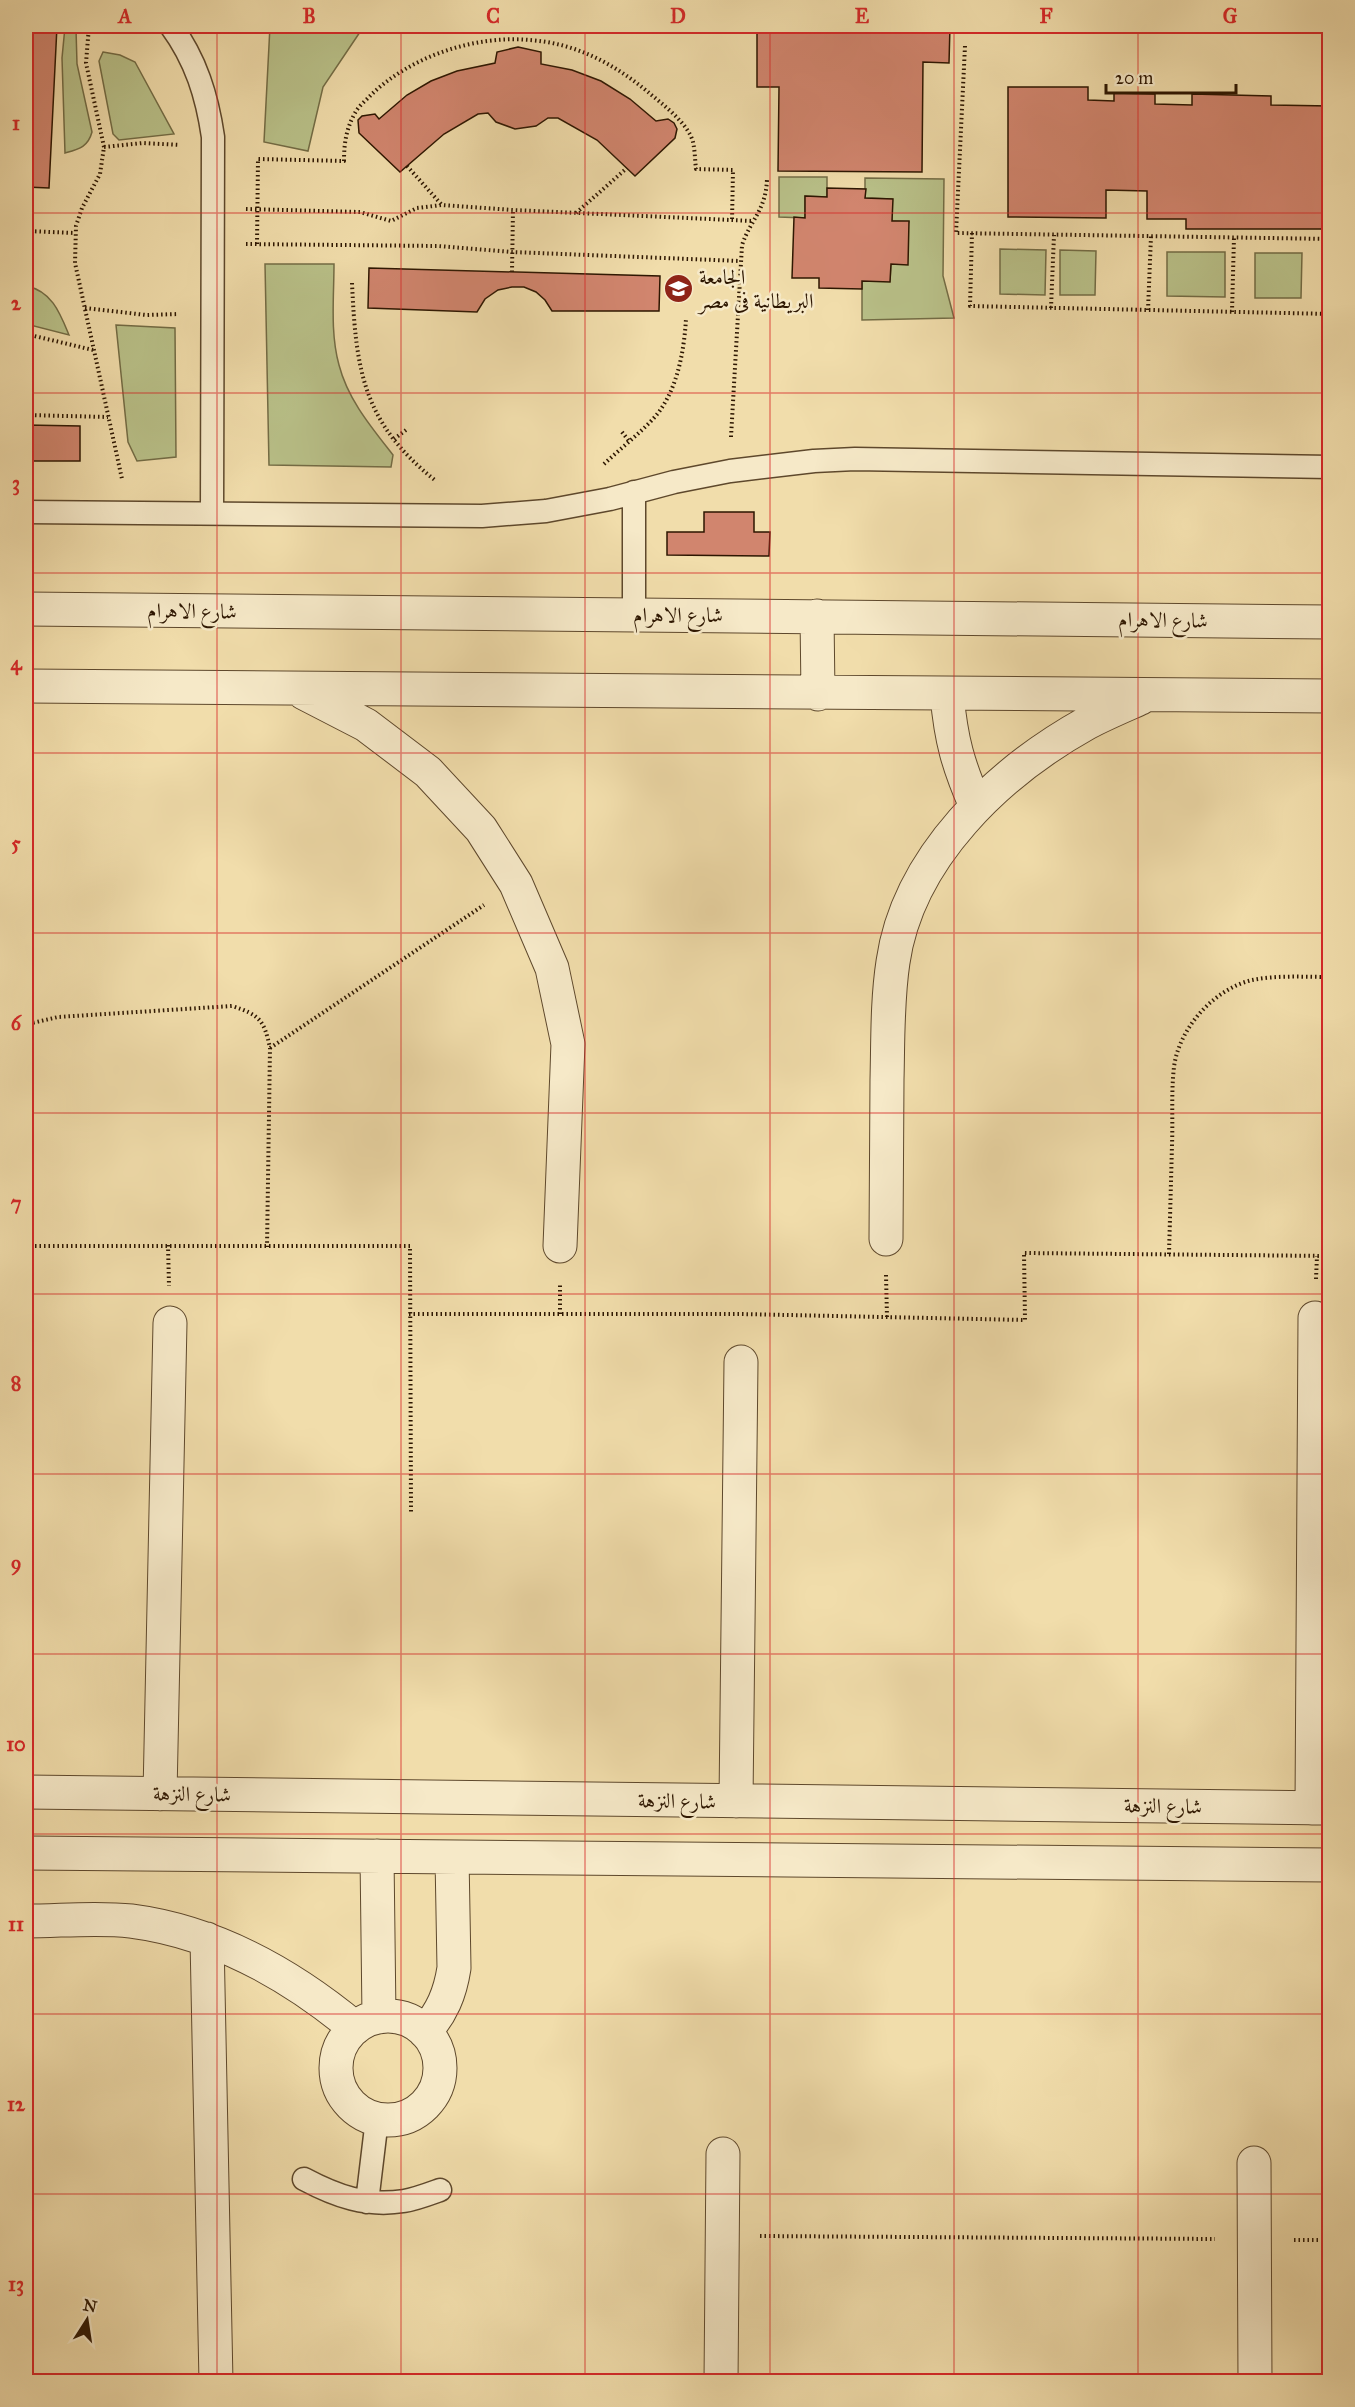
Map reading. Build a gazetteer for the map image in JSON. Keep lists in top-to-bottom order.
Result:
{
  "streets": {
    "street": ["شارع الاهرام", "شارع النزهة"]
  },
  "places": {
    "school or university": ["الجامعة البريطانية فى مصر"]
  },
  "scale_bar": "20 m",
  "north": "top",
  "grid": {
    "columns": [
      "A",
      "B",
      "C",
      "D",
      "E",
      "F",
      "G"
    ],
    "rows": [
      "1",
      "2",
      "3",
      "4",
      "5",
      "6",
      "7",
      "8",
      "9",
      "10",
      "11",
      "12",
      "13"
    ]
  }
}
